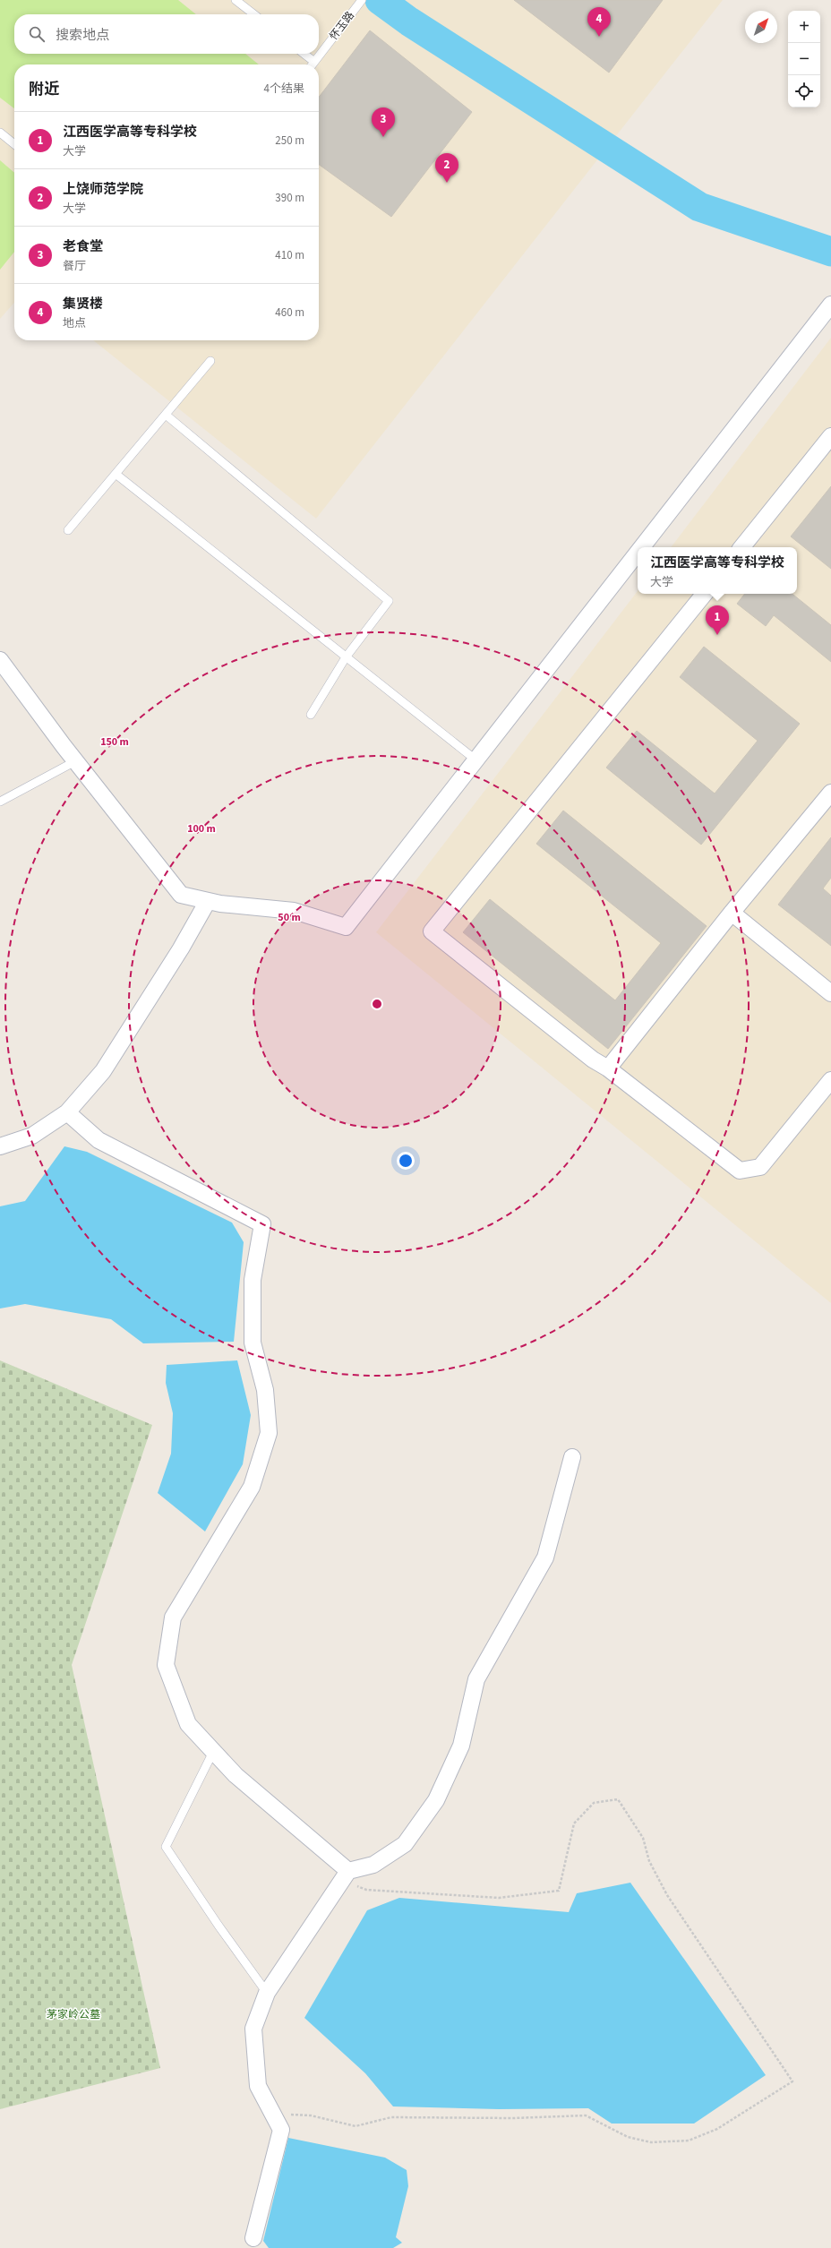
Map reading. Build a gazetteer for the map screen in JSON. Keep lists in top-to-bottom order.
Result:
{
  "streets": {
    "lane": ["怀玉路"]
  },
  "parks": ["茅家岭公墓"],
  "north": "top right",
  "page": {
    "pins": [
      "4",
      "3",
      "2",
      "1"
    ],
    "map_buttons": ["+", "−"],
    "search": "搜索地点",
    "heading": ["附近", "4个结果"],
    "list": [
      {
        "mark": "1",
        "name": "江西医学高等专科学校",
        "note": "大学",
        "value": "250 m"
      },
      {
        "mark": "2",
        "name": "上饶师范学院",
        "note": "大学",
        "value": "390 m"
      },
      {
        "mark": "3",
        "name": "老食堂",
        "note": "餐厅",
        "value": "410 m"
      },
      {
        "mark": "4",
        "name": "集贤楼",
        "note": "地点",
        "value": "460 m"
      }
    ],
    "popup": ["江西医学高等专科学校", "大学"]
  },
  "rings": ["150 m", "100 m", "50 m"]
}
